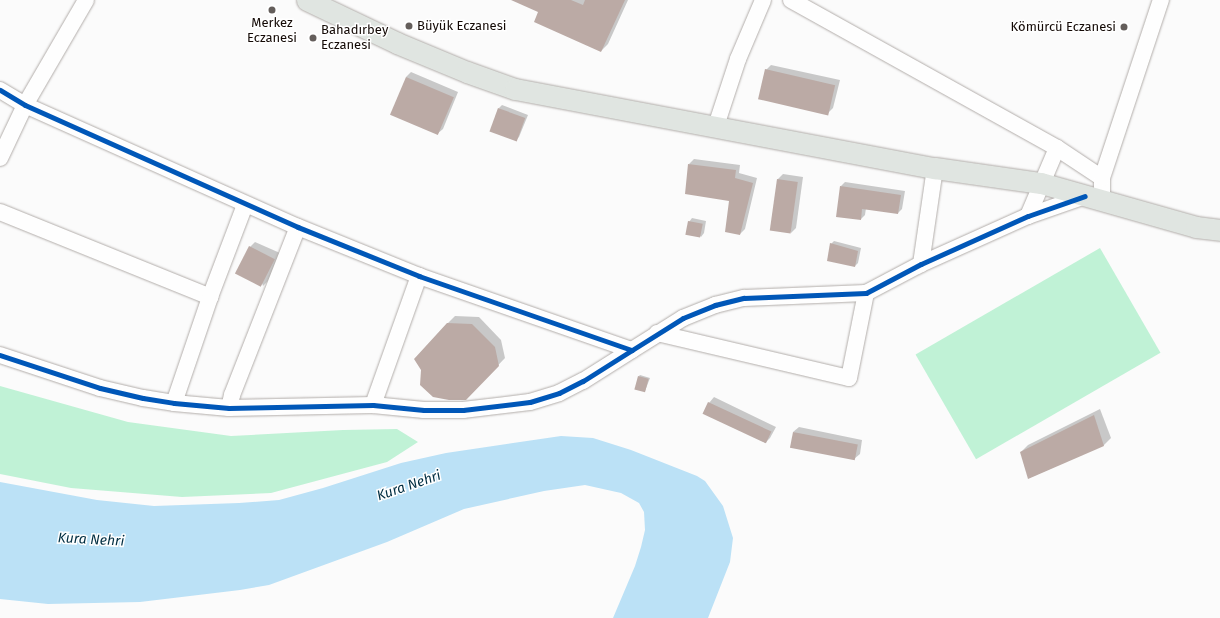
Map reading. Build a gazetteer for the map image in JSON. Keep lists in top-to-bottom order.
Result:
{
  "water": ["Kura Nehri"],
  "places": [
    "Merkez Eczanesi",
    "Büyük Eczanesi",
    "Kömürcü Eczanesi",
    "Bahadırbey Eczanesi"
  ]
}
